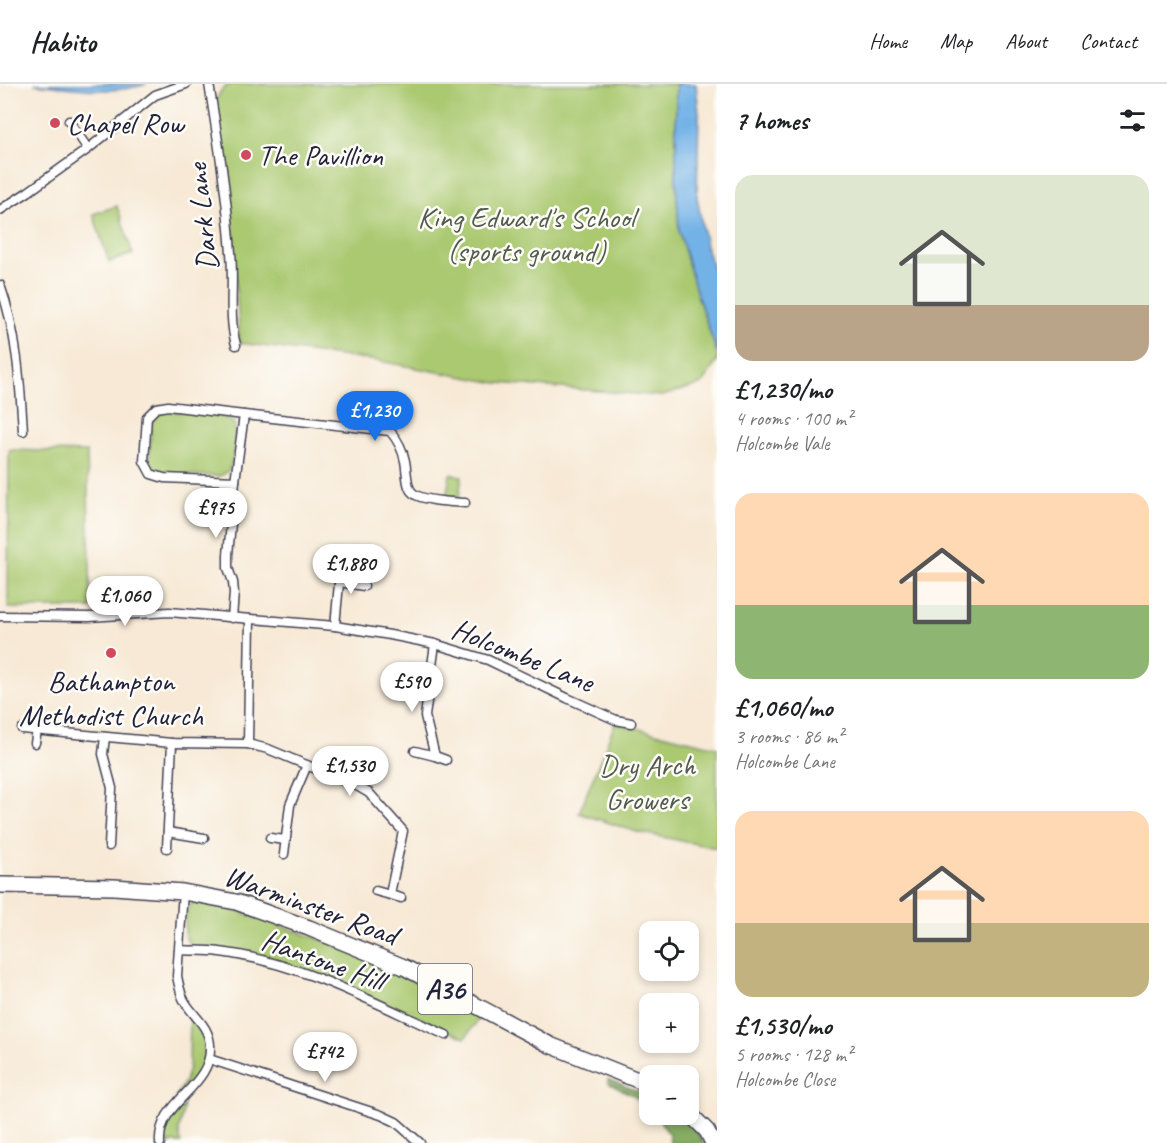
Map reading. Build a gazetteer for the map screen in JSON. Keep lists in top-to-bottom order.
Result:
{
  "streets": {
    "highway": ["Warminster Road", "A36"],
    "street": ["Dark Lane", "Holcombe Lane", "Hantone Hill"]
  },
  "parks": ["King Edward's School (sports ground)", "Dry Arch Growers"],
  "places": ["Chapel Row", "The Pavillion", "Bathampton Methodist Church"],
  "page": {
    "header": "Habito",
    "nav": [
      "Home",
      "Map",
      "About",
      "Contact"
    ],
    "heading": "7 homes",
    "list": [
      {
        "name": "£1,230/mo",
        "note": "4 rooms · 100 m² · Holcombe Vale"
      },
      {
        "name": "£1,060/mo",
        "note": "3 rooms · 86 m² · Holcombe Lane"
      },
      {
        "name": "£1,530/mo",
        "note": "5 rooms · 128 m² · Holcombe Close"
      }
    ],
    "price": [
      "£1,230",
      "£975",
      "£1,880",
      "£1,060",
      "£590",
      "£1,530",
      "£742"
    ],
    "map_buttons": ["+", "−"]
  }
}
